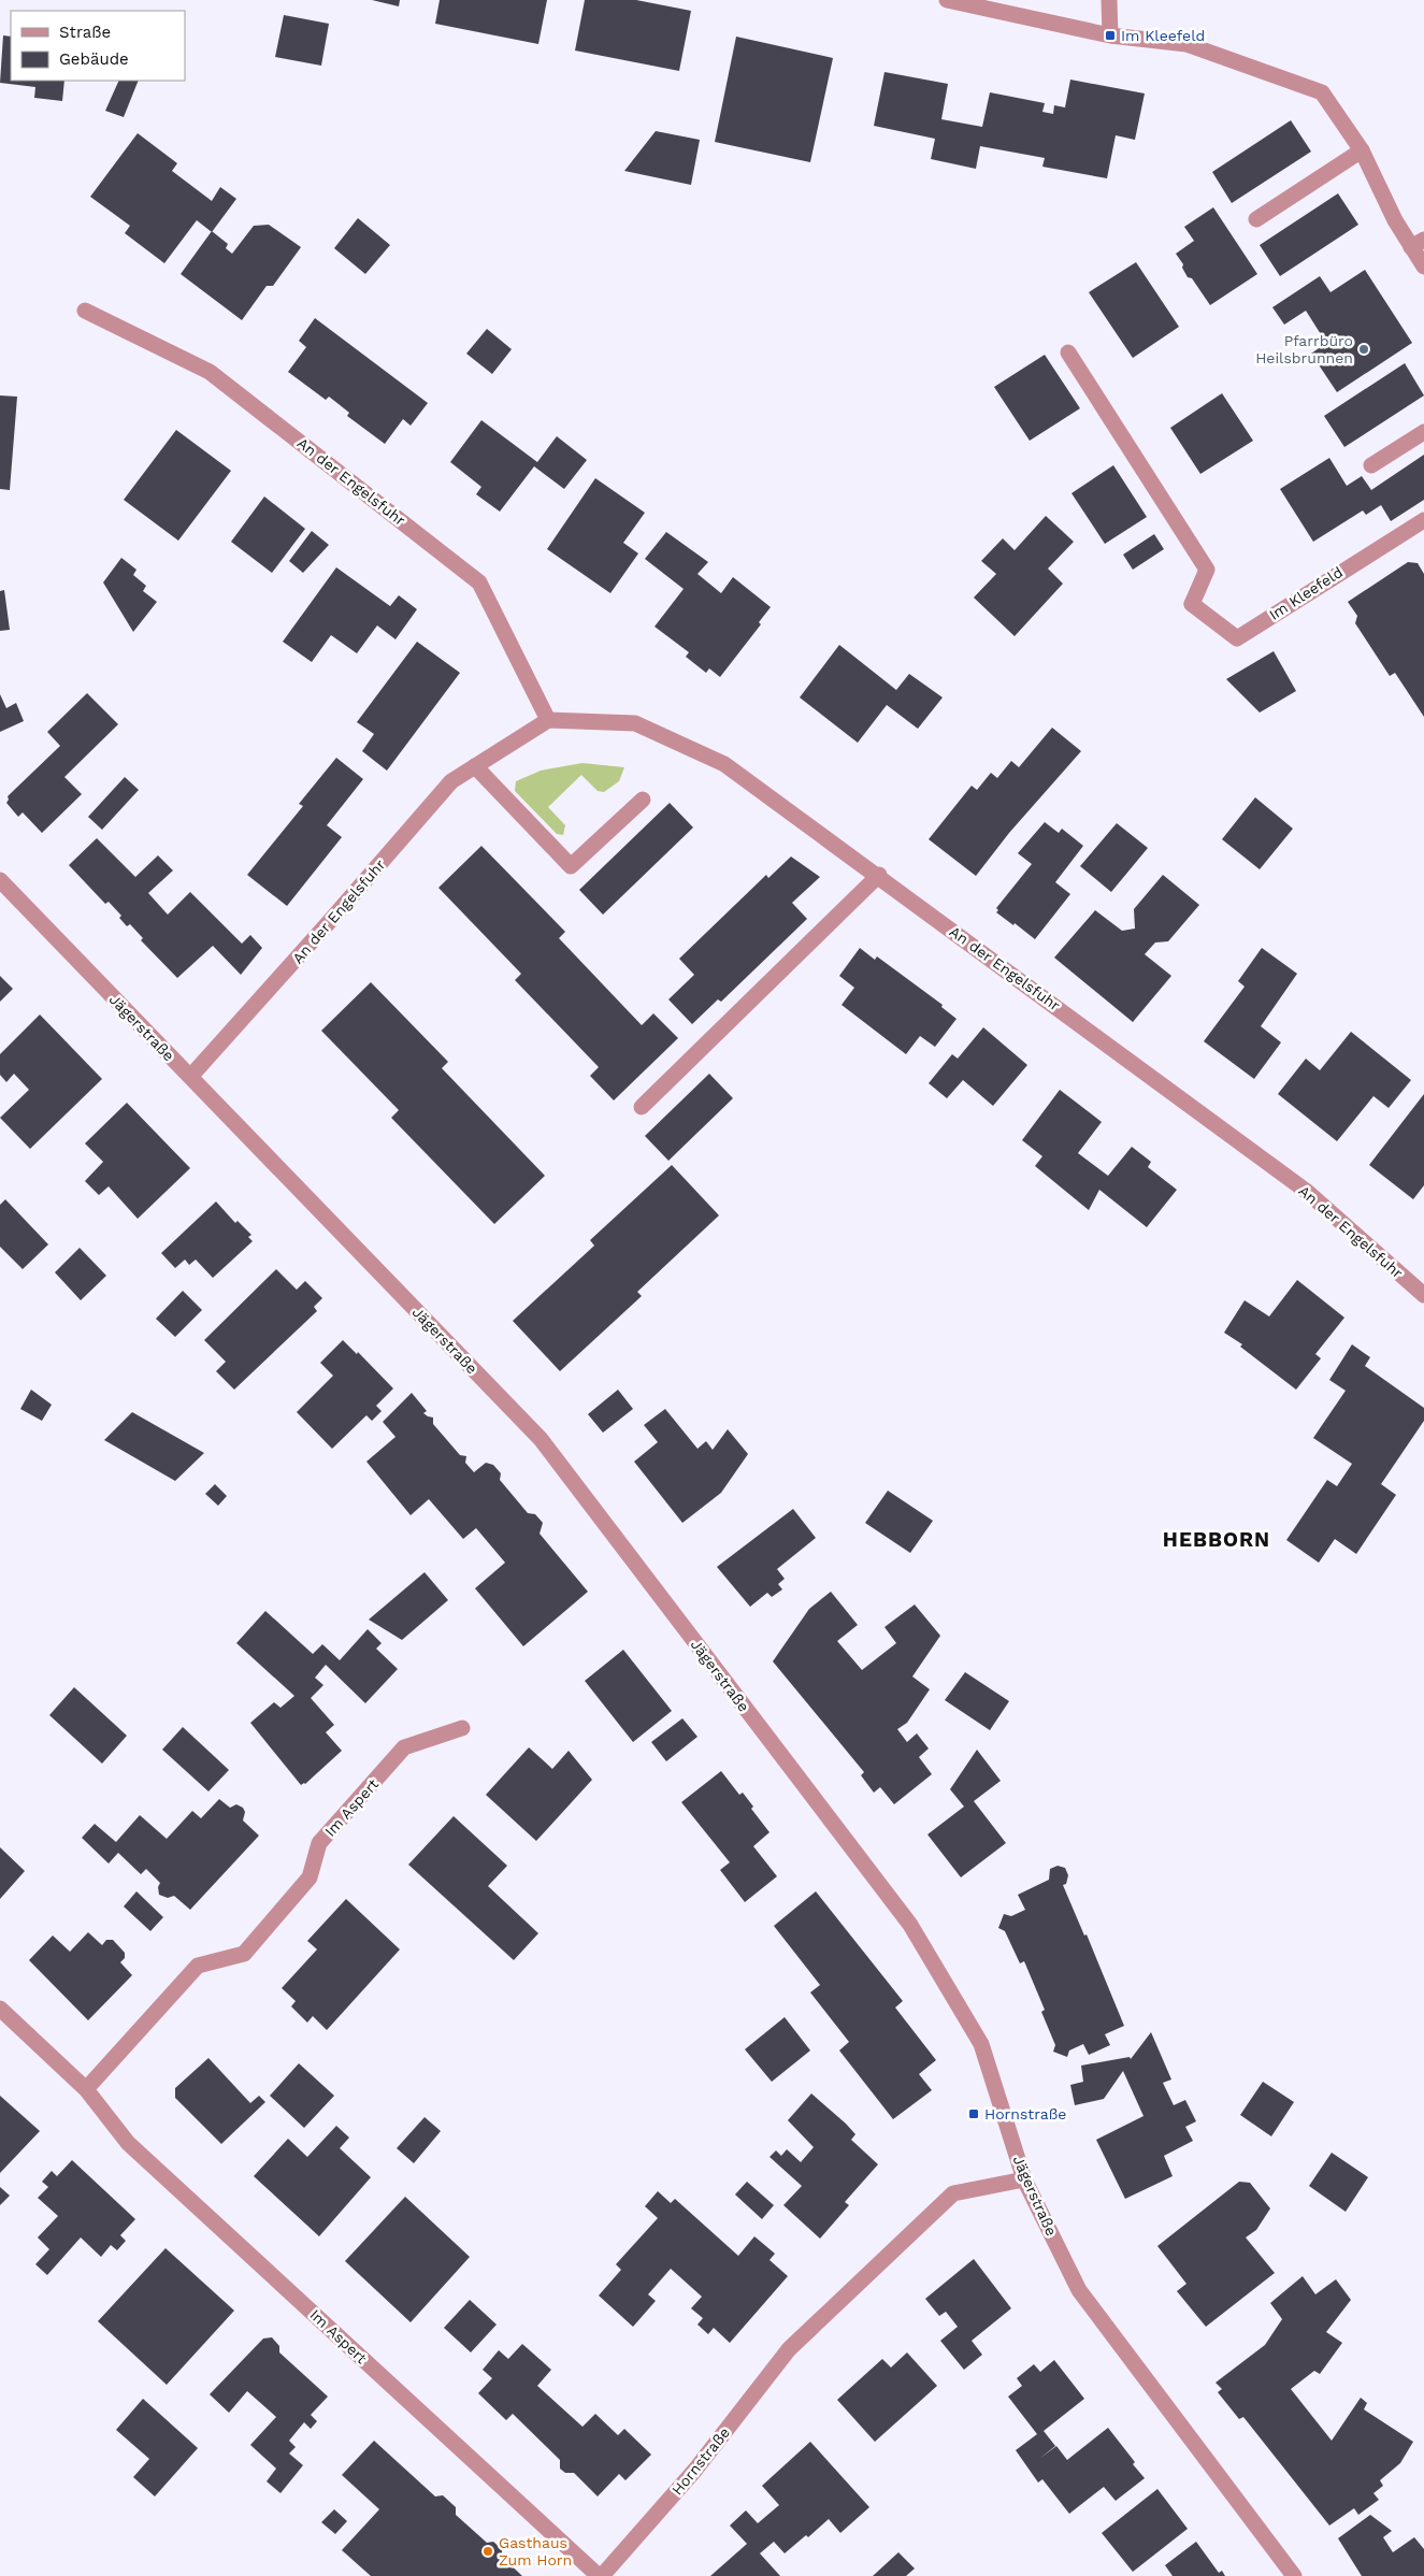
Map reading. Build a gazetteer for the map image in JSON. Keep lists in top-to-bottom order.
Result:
{
  "streets": {
    "street": [
      "An der Engelsfuhr",
      "Im Kleefeld",
      "Jägerstraße",
      "Im Aspert",
      "Hornstraße"
    ]
  },
  "crossings": [
    ["An der Engelsfuhr", "Jägerstraße"],
    ["Jägerstraße", "Hornstraße"],
    ["Im Aspert", "Hornstraße"]
  ],
  "districts": ["HEBBORN"],
  "places": {
    "transit": ["Im Kleefeld", "Hornstraße"],
    "other": ["Pfarrbüro Heilsbrunnen", "Gasthaus Zum Horn"]
  },
  "legend": ["Straße", "Gebäude"]
}
